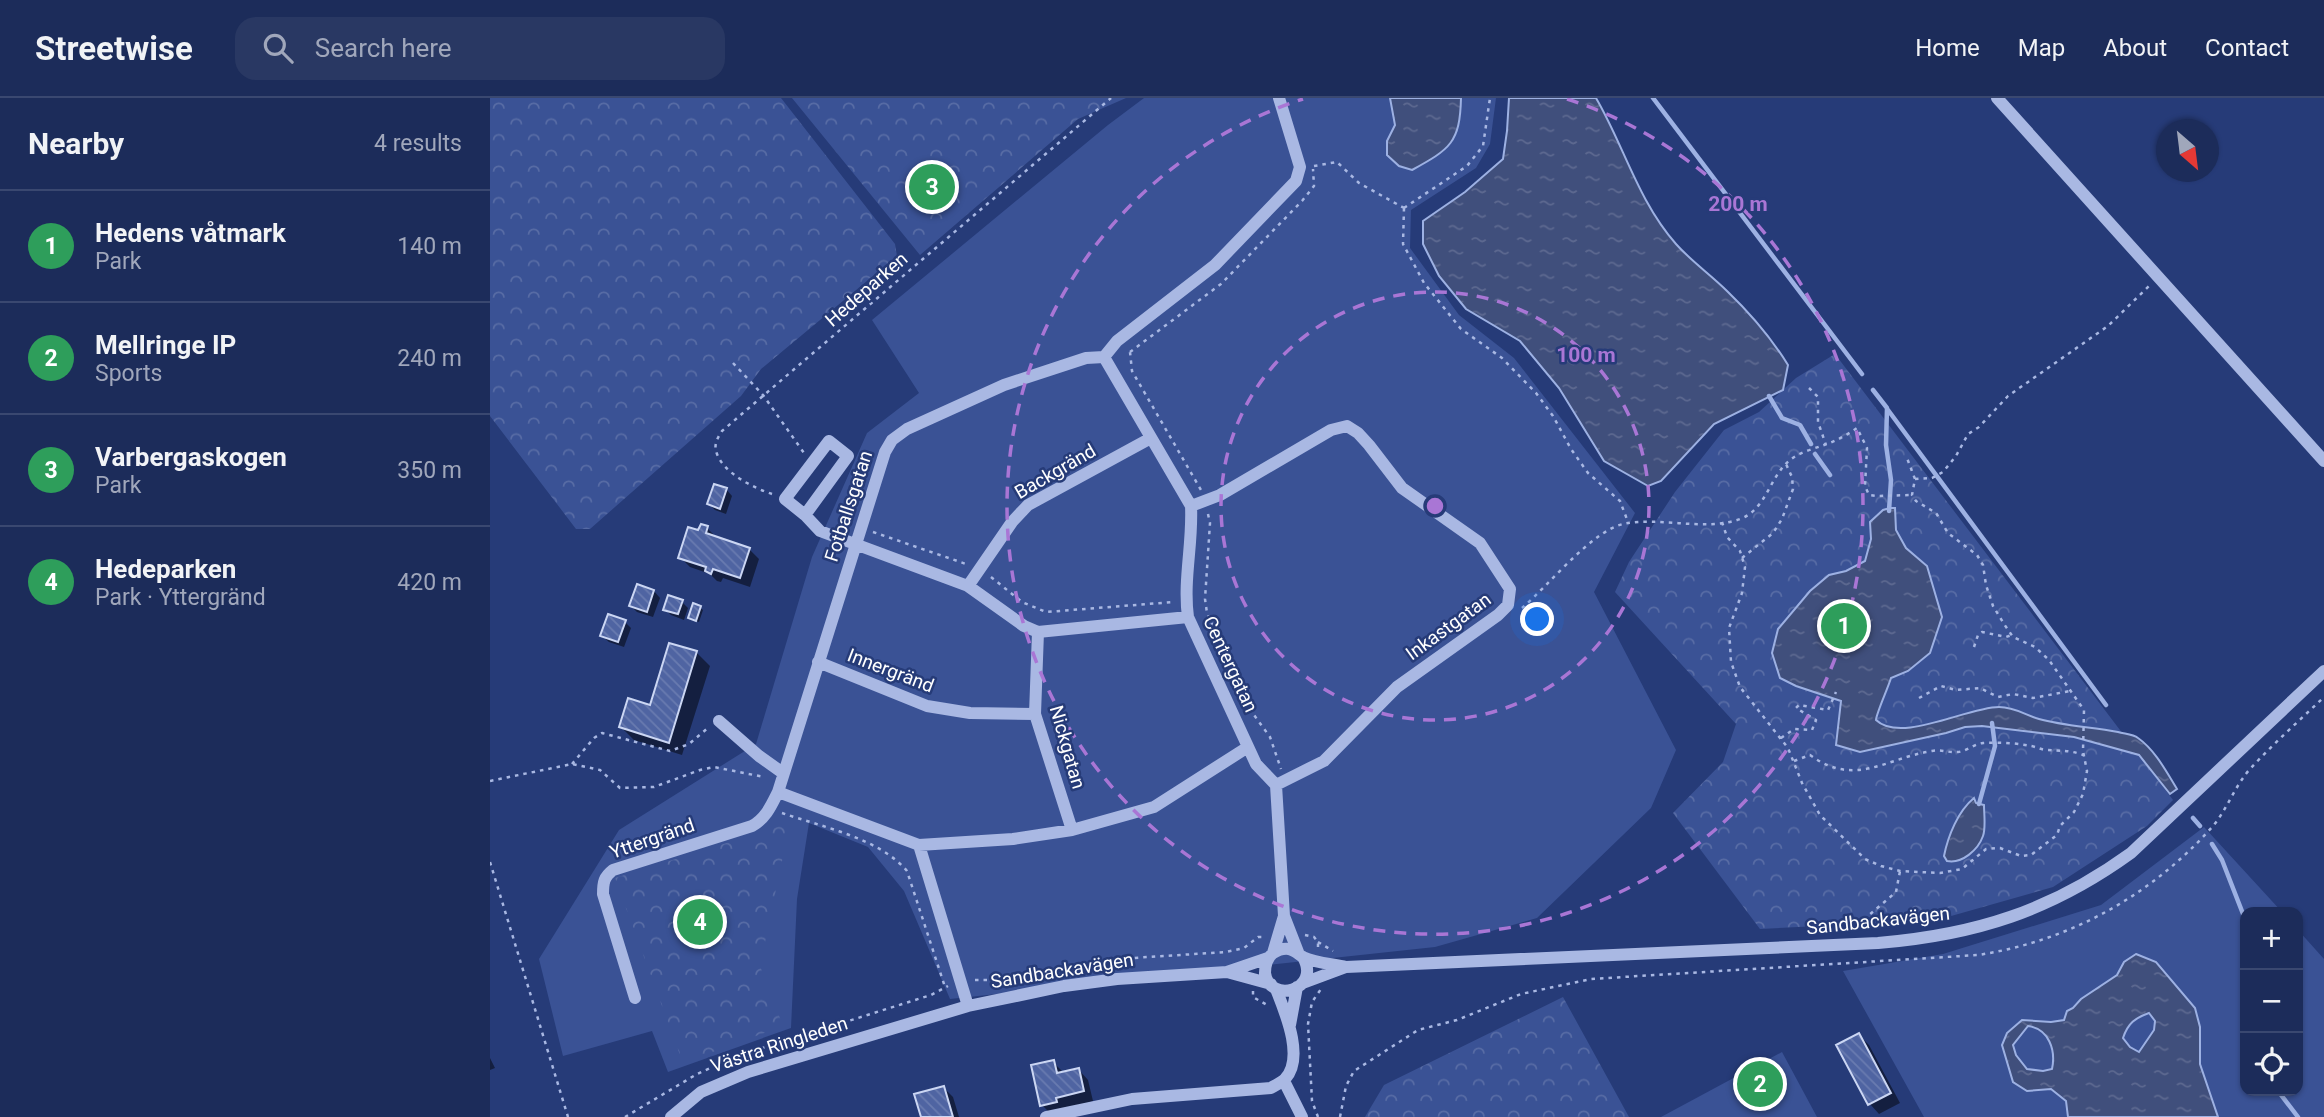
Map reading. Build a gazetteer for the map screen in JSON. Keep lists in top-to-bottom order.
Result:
{
  "streets": {
    "street": [
      "Backgränd",
      "Fotballsgatan",
      "Inkastgatan",
      "Centergatan",
      "Innergränd",
      "Nickgatan",
      "Yttergränd",
      "Sandbackavägen",
      "Västra Ringleden"
    ],
    "path": ["Hedeparken"]
  },
  "crossings": [
    ["Fotballsgatan", "Innergränd"],
    ["Fotballsgatan", "Yttergränd"],
    ["Inkastgatan", "Centergatan"],
    ["Innergränd", "Nickgatan"],
    ["Sandbackavägen", "Västra Ringleden"]
  ],
  "north": "bottom right",
  "page": {
    "header": "Streetwise",
    "search": "Search here",
    "nav": [
      "Home",
      "Map",
      "About",
      "Contact"
    ],
    "heading": ["Nearby", "4 results"],
    "pins": [
      "3",
      "1",
      "4",
      "2"
    ],
    "list": [
      {
        "mark": "1",
        "name": "Hedens våtmark",
        "note": "Park",
        "value": "140 m"
      },
      {
        "mark": "2",
        "name": "Mellringe IP",
        "note": "Sports",
        "value": "240 m"
      },
      {
        "mark": "3",
        "name": "Varbergaskogen",
        "note": "Park",
        "value": "350 m"
      },
      {
        "mark": "4",
        "name": "Hedeparken",
        "note": "Park · Yttergränd",
        "value": "420 m"
      }
    ],
    "map_buttons": ["+", "−"]
  },
  "rings": ["200 m", "100 m"]
}
